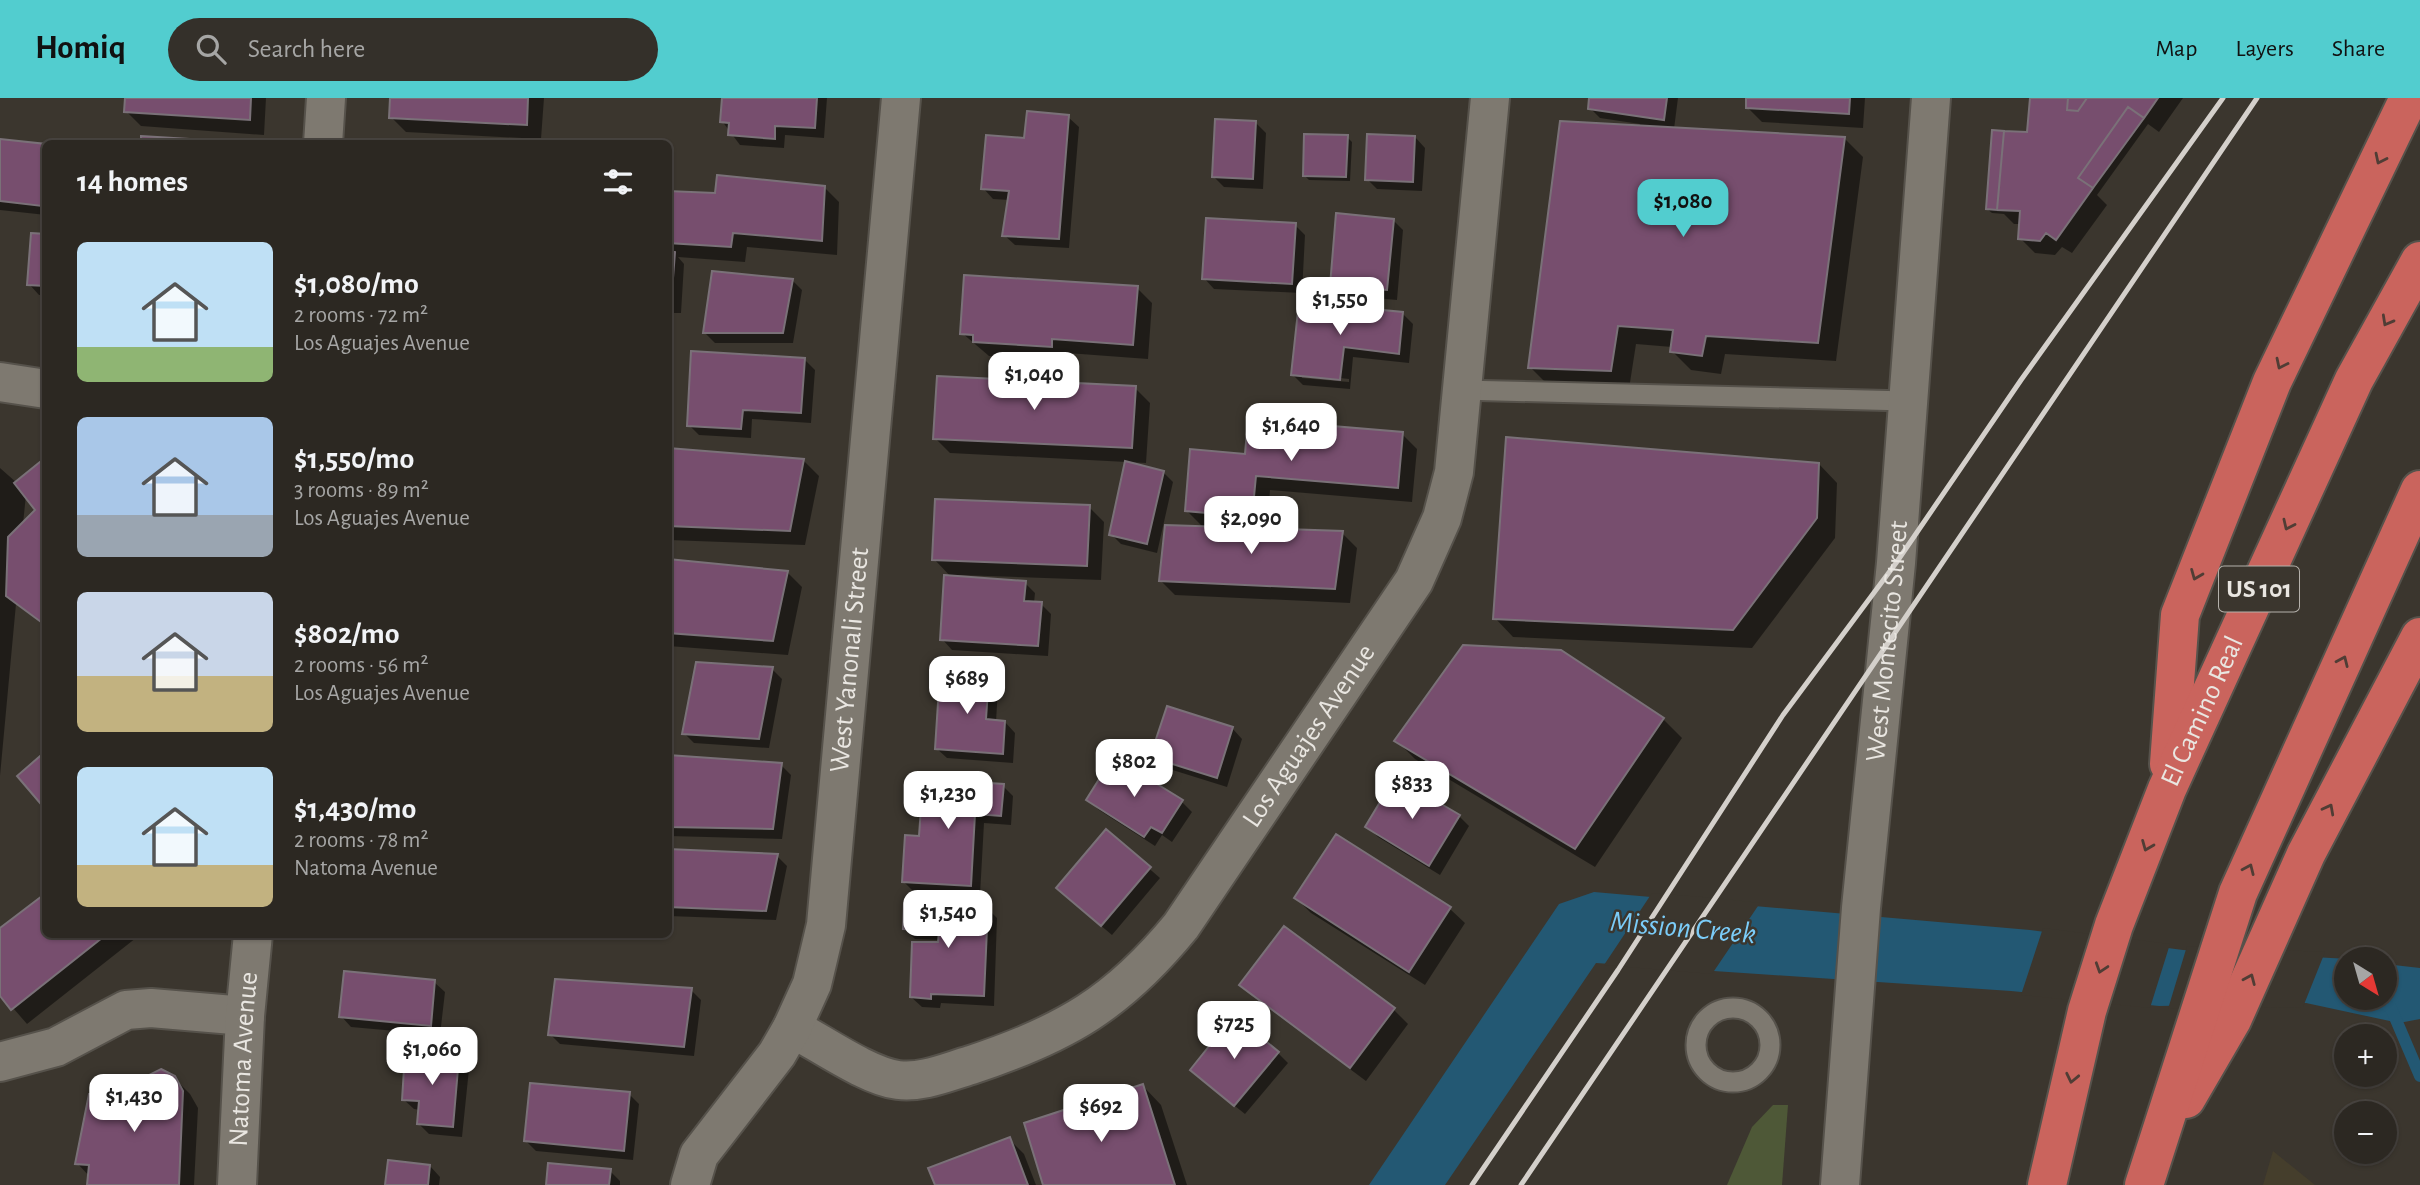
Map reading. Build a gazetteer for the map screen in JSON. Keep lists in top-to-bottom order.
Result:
{
  "streets": {
    "highway": ["US 101", "El Camino Real"],
    "street": [
      "West Montecito Street",
      "West Yanonali Street",
      "Los Aguajes Avenue",
      "Natoma Avenue"
    ]
  },
  "crossings": [
    ["West Yanonali Street", "Los Aguajes Avenue"]
  ],
  "water": ["Mission Creek"],
  "north": "bottom right",
  "page": {
    "header": "Homiq",
    "search": "Search here",
    "nav": ["Map", "Layers", "Share"],
    "heading": "14 homes",
    "price": [
      "$1,080",
      "$1,550",
      "$1,040",
      "$1,640",
      "$2,090",
      "$689",
      "$802",
      "$833",
      "$1,230",
      "$1,540",
      "$725",
      "$1,060",
      "$1,430",
      "$692"
    ],
    "list": [
      {
        "name": "$1,080/mo",
        "note": "2 rooms · 72 m² · Los Aguajes Avenue"
      },
      {
        "name": "$1,550/mo",
        "note": "3 rooms · 89 m² · Los Aguajes Avenue"
      },
      {
        "name": "$802/mo",
        "note": "2 rooms · 56 m² · Los Aguajes Avenue"
      },
      {
        "name": "$1,430/mo",
        "note": "2 rooms · 78 m² · Natoma Avenue"
      }
    ],
    "map_buttons": ["+", "−"]
  }
}
